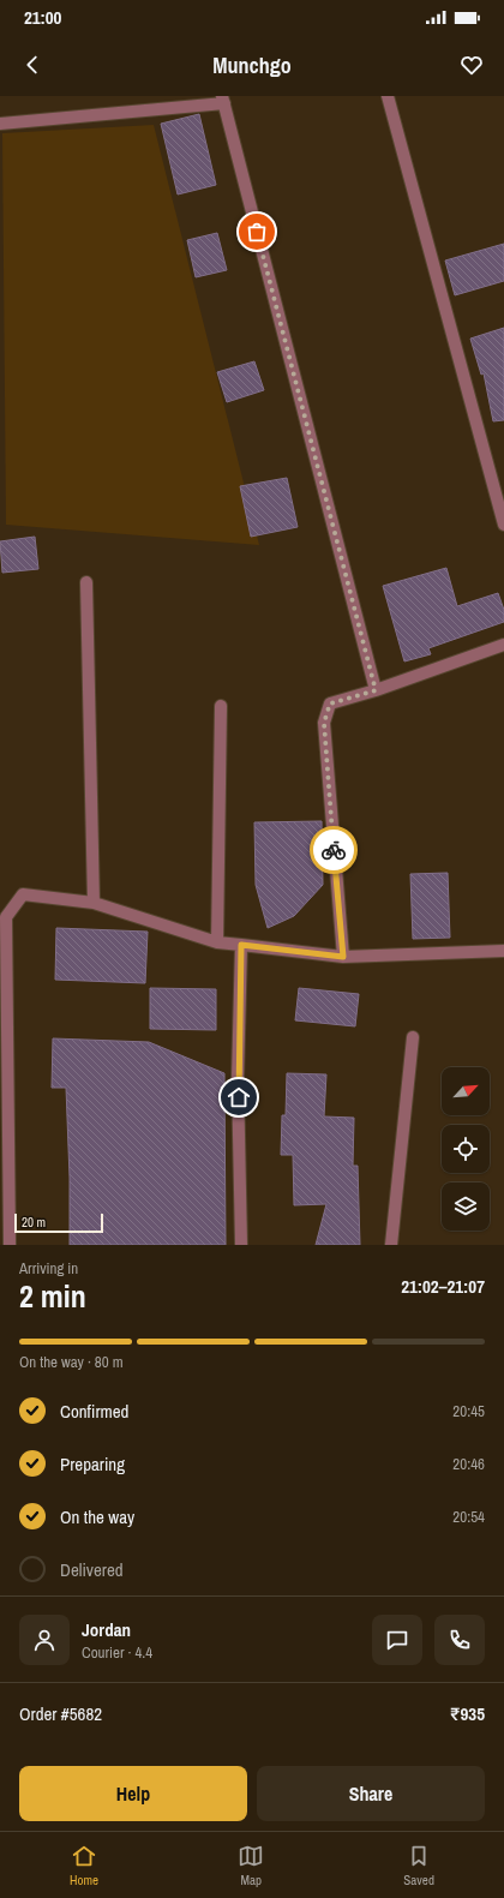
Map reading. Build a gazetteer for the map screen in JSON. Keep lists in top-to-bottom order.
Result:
{
  "scale_bar": "20 m",
  "north": "top right",
  "page": {
    "status": "21:00",
    "header": "Munchgo",
    "scale": "20 m",
    "heading": ["2 min", "Arriving in", "21:02–21:07"],
    "panel": [
      "Jordan",
      "Courier · 4.4",
      "Order #5682",
      "₹935"
    ],
    "bar": "On the way · 80 m",
    "list": [
      ["Confirmed", "20:45"],
      ["Preparing", "20:46"],
      ["On the way", "20:54"],
      "Delivered"
    ],
    "buttons": ["Help", "Share"],
    "tabs": ["Home", "Map", "Saved"]
  }
}
